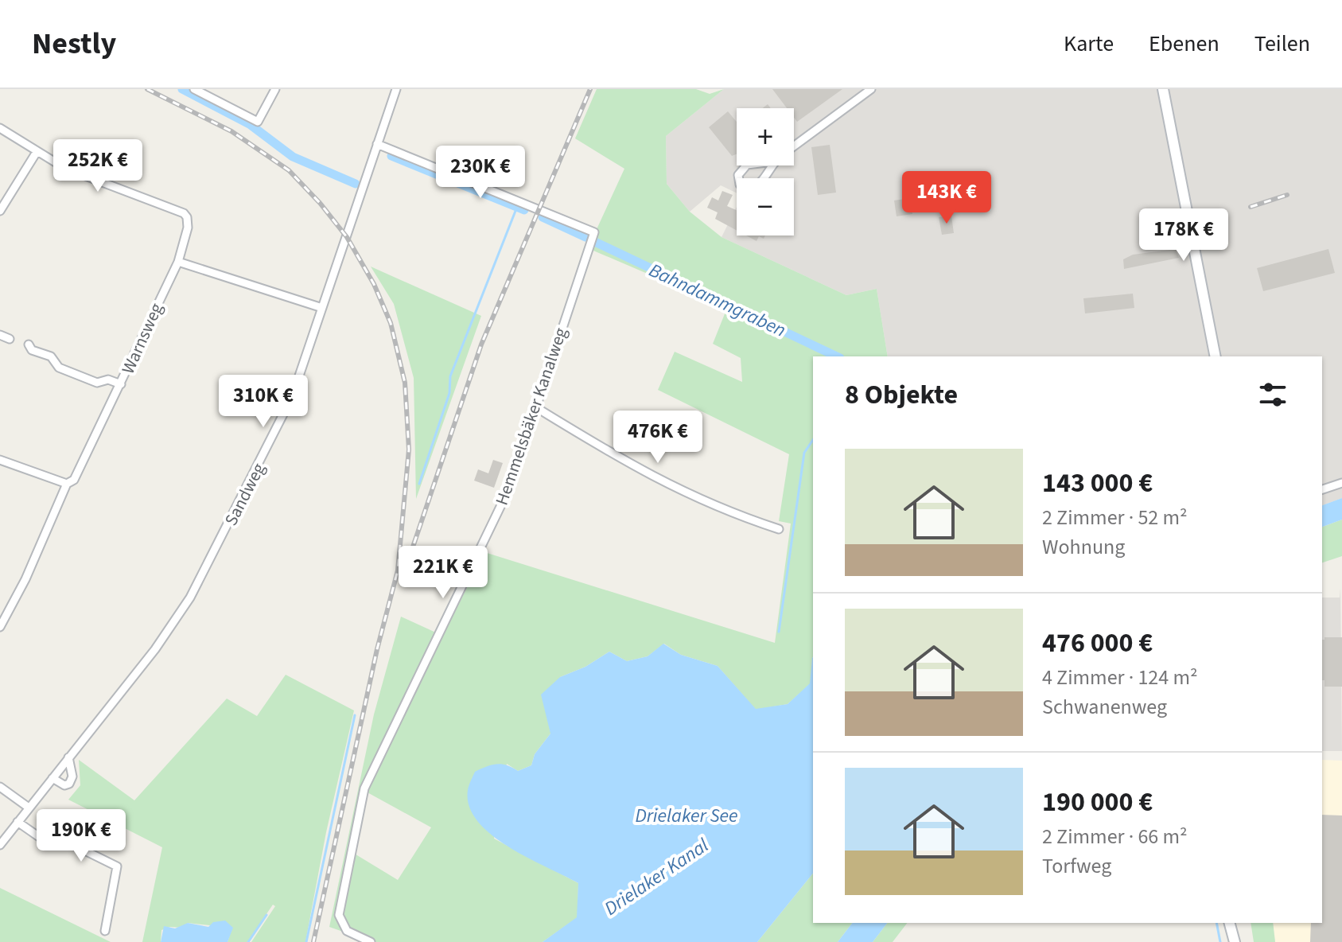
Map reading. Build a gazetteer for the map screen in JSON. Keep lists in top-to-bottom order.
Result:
{
  "streets": {
    "street": ["Warnsweg", "Hemmelsbäker Kanalweg", "Sandweg"]
  },
  "crossings": [
    ["Hemmelsbäker Kanalweg", "Sandweg"]
  ],
  "water": ["Bahndammgraben", "Drielaker See", "Drielaker Kanal"],
  "page": {
    "header": "Nestly",
    "nav": ["Karte", "Ebenen", "Teilen"],
    "map_buttons": ["+", "−"],
    "price": [
      "252K €",
      "230K €",
      "143K €",
      "178K €",
      "310K €",
      "476K €",
      "221K €",
      "190K €"
    ],
    "heading": "8 Objekte",
    "list": [
      {
        "name": "143 000 €",
        "note": "2 Zimmer · 52 m² · Wohnung"
      },
      {
        "name": "476 000 €",
        "note": "4 Zimmer · 124 m² · Schwanenweg"
      },
      {
        "name": "190 000 €",
        "note": "2 Zimmer · 66 m² · Torfweg"
      }
    ]
  }
}
